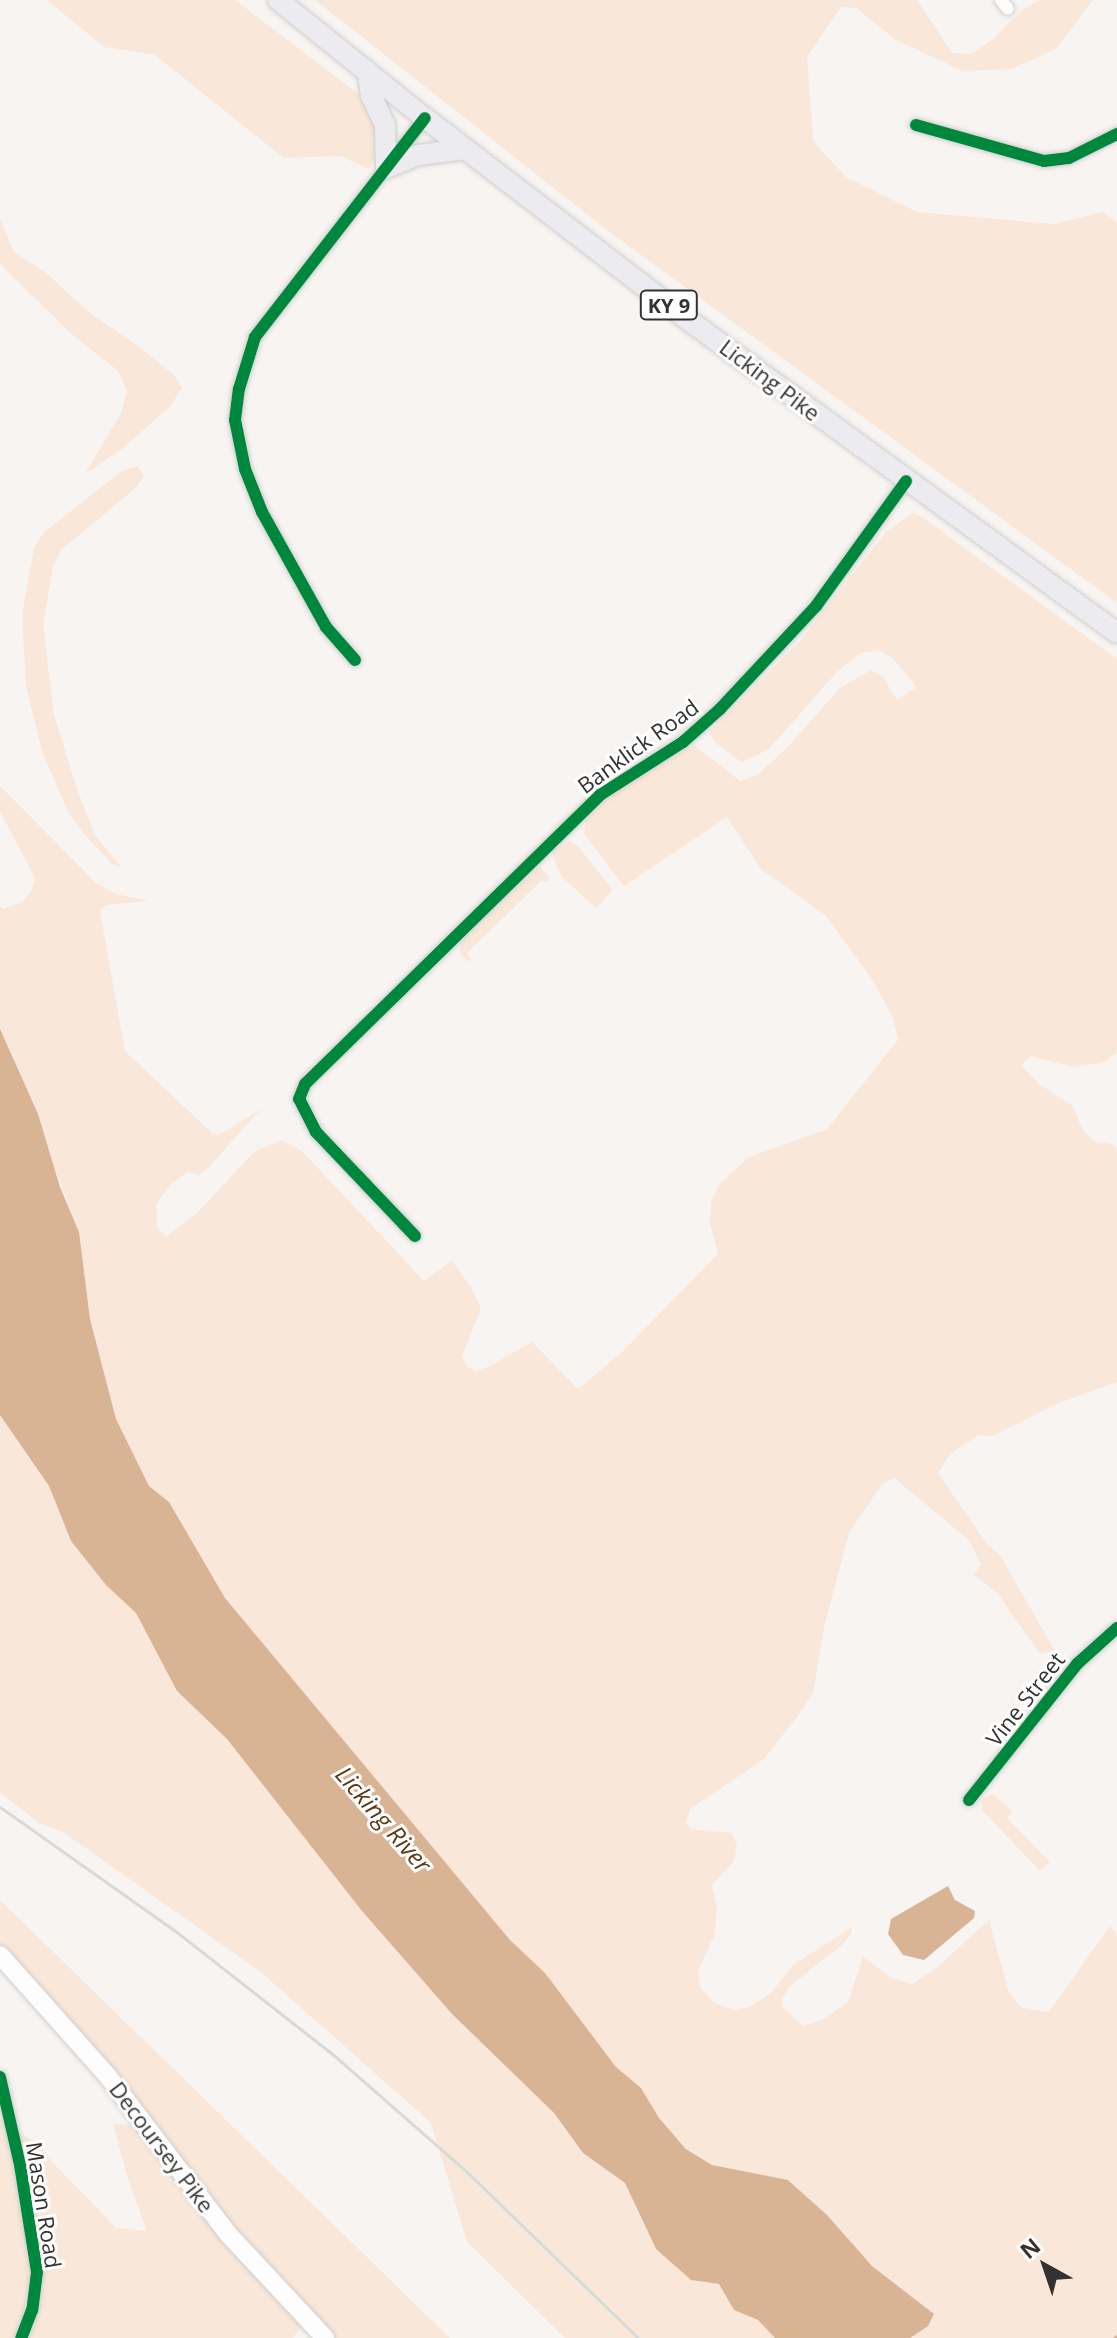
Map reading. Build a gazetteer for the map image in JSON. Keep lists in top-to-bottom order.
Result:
{
  "streets": {
    "main road": ["KY 9", "Licking Pike", "Decoursey Pike"],
    "street": ["Banklick Road", "Vine Street", "Mason Road"]
  },
  "crossings": [
    ["Licking Pike", "Banklick Road"]
  ],
  "water": ["Licking River"],
  "north": "top left"
}
